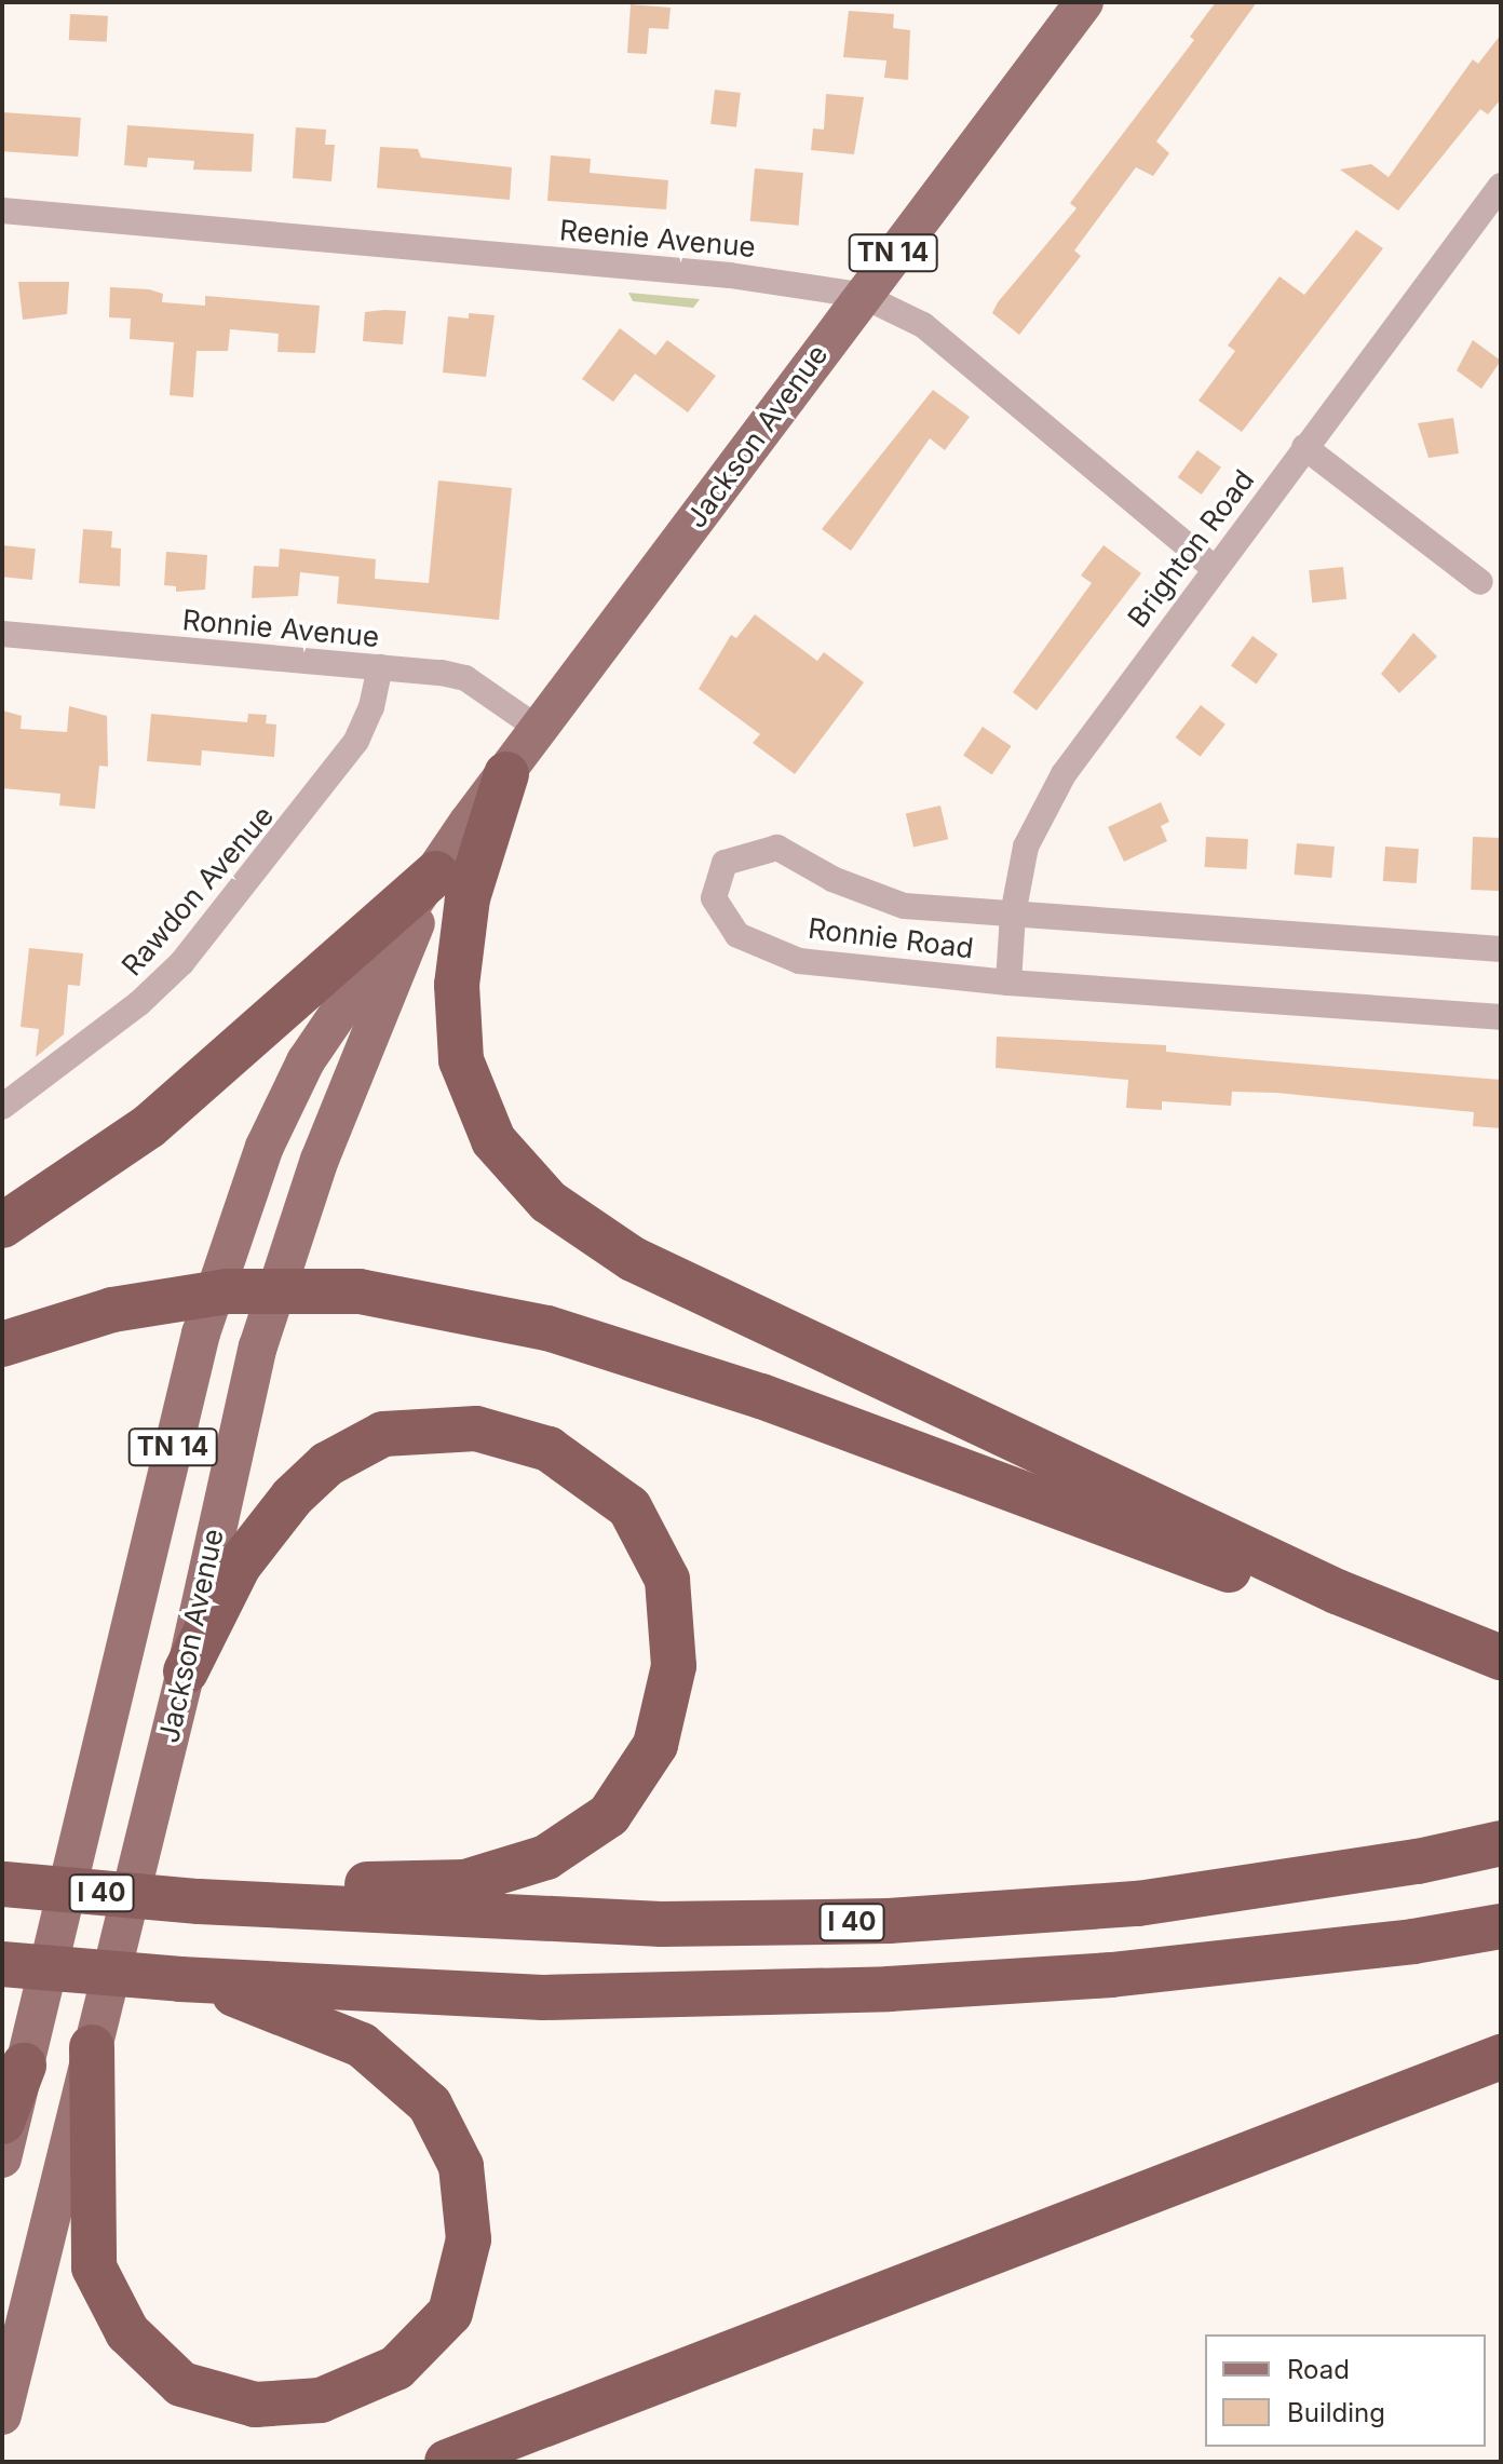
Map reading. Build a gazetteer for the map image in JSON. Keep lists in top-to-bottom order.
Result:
{
  "streets": {
    "highway": ["I 40"],
    "main road": ["TN 14", "Jackson Avenue"],
    "street": [
      "Reenie Avenue",
      "Brighton Road",
      "Ronnie Avenue",
      "Rawdon Avenue",
      "Ronnie Road"
    ]
  },
  "crossings": [
    ["Reenie Avenue", "Jackson Avenue"],
    ["Reenie Avenue", "Brighton Road"],
    ["Jackson Avenue", "Ronnie Avenue"],
    ["Brighton Road", "Ronnie Road"],
    ["Ronnie Avenue", "Rawdon Avenue"]
  ],
  "legend": ["Road", "Building"]
}
